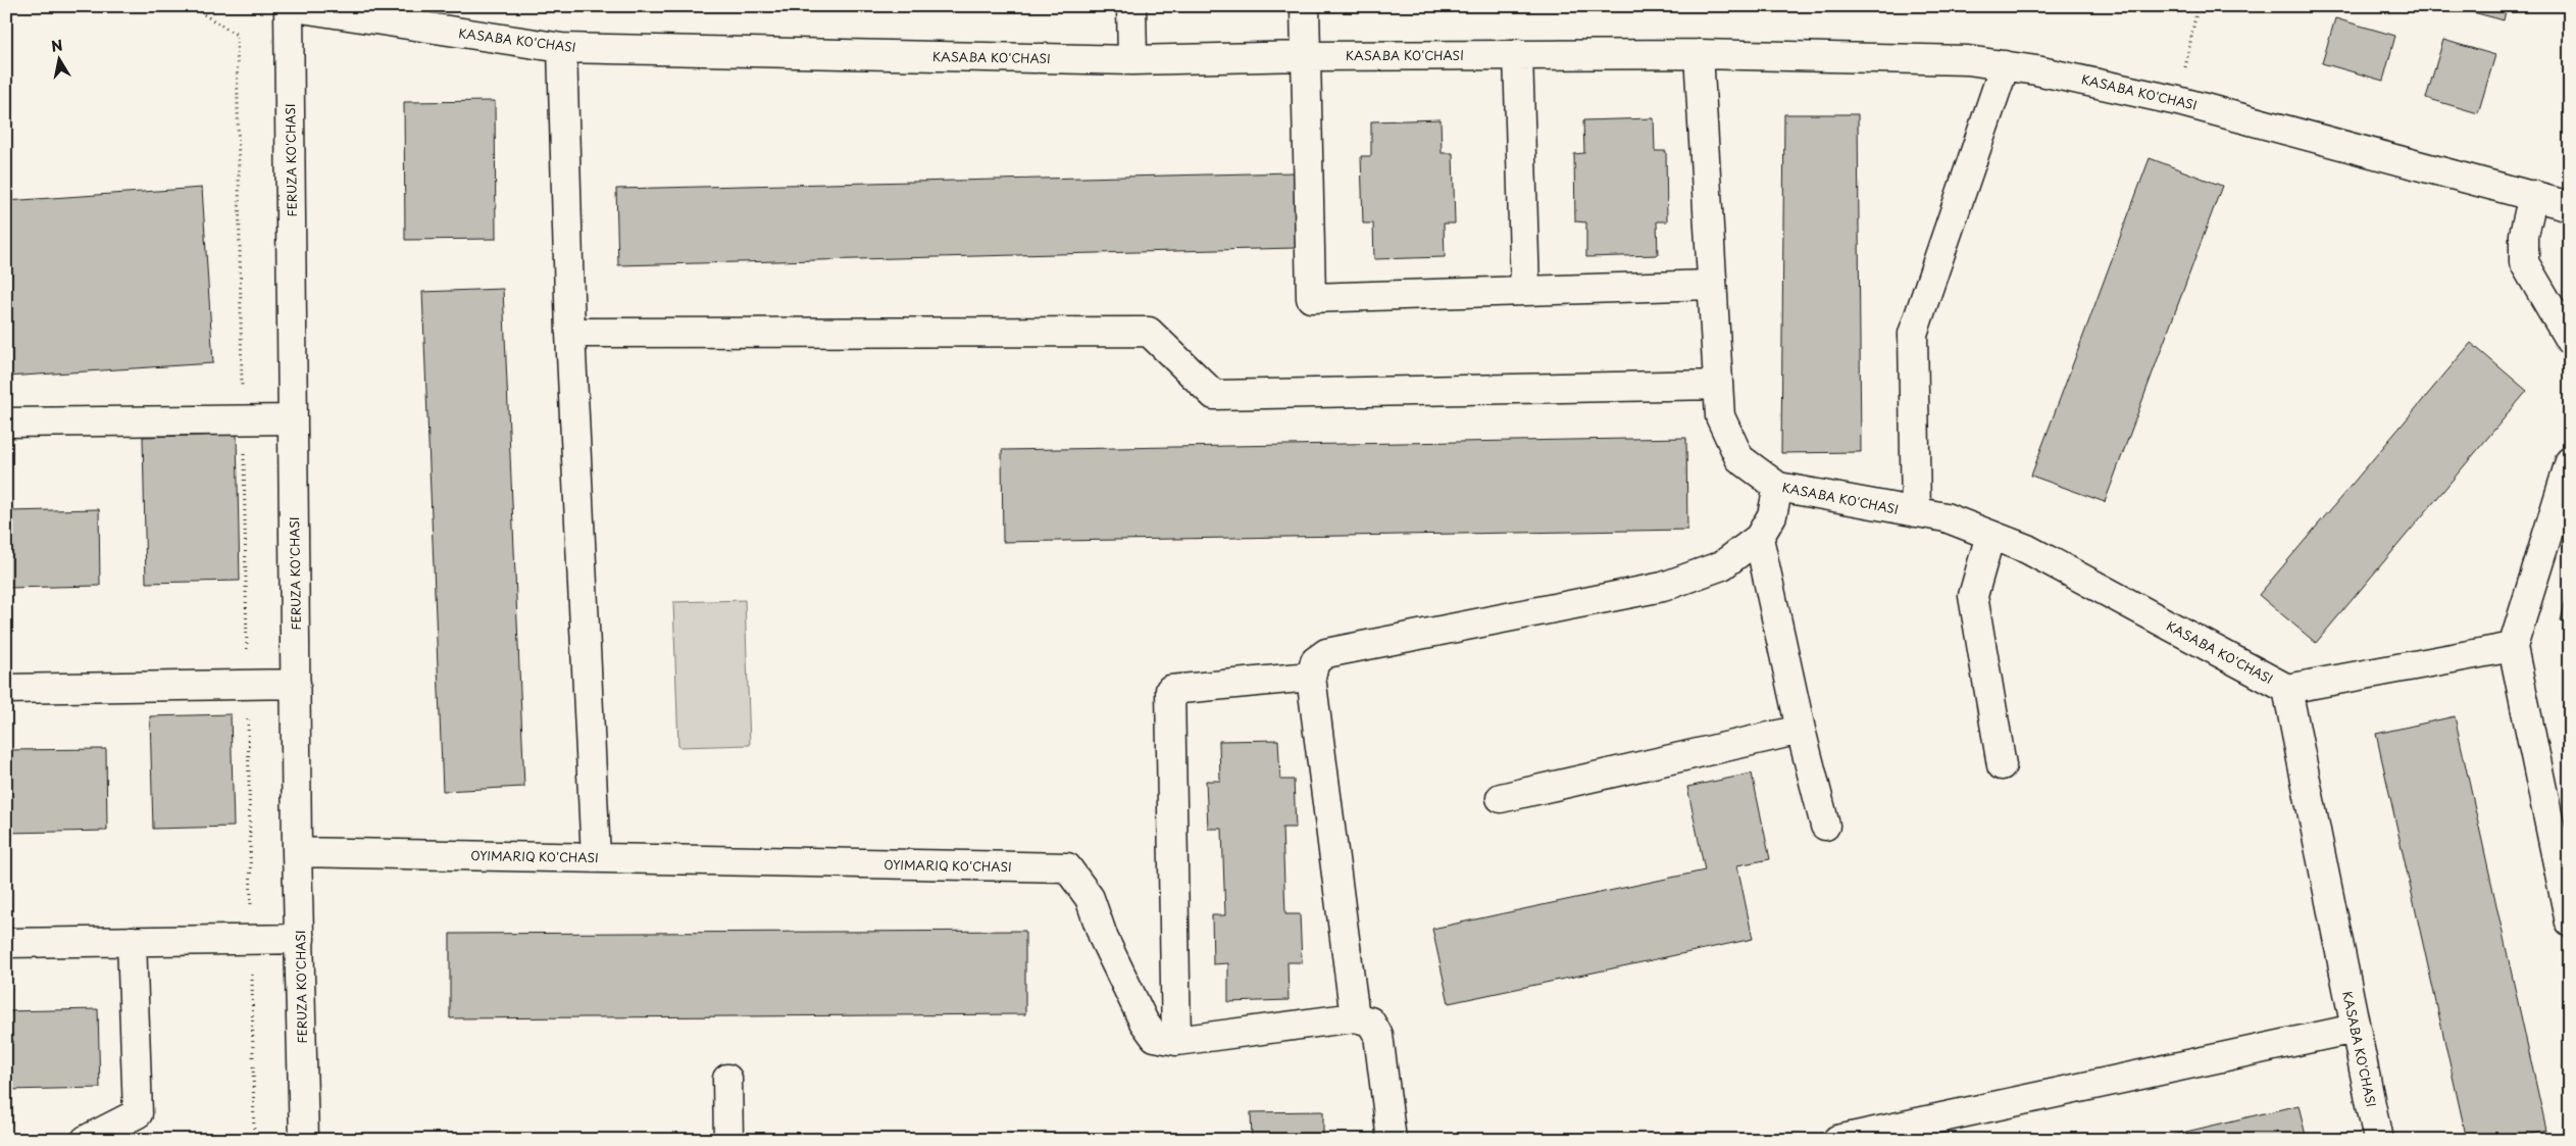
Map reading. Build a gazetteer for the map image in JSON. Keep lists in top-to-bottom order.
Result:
{
  "streets": {
    "street": ["KASABA KO'CHASI", "FERUZA KO'CHASI", "OYIMARIQ KO'CHASI"]
  },
  "crossings": [
    ["KASABA KO'CHASI", "FERUZA KO'CHASI"],
    ["FERUZA KO'CHASI", "OYIMARIQ KO'CHASI"]
  ],
  "north": "top"
}
